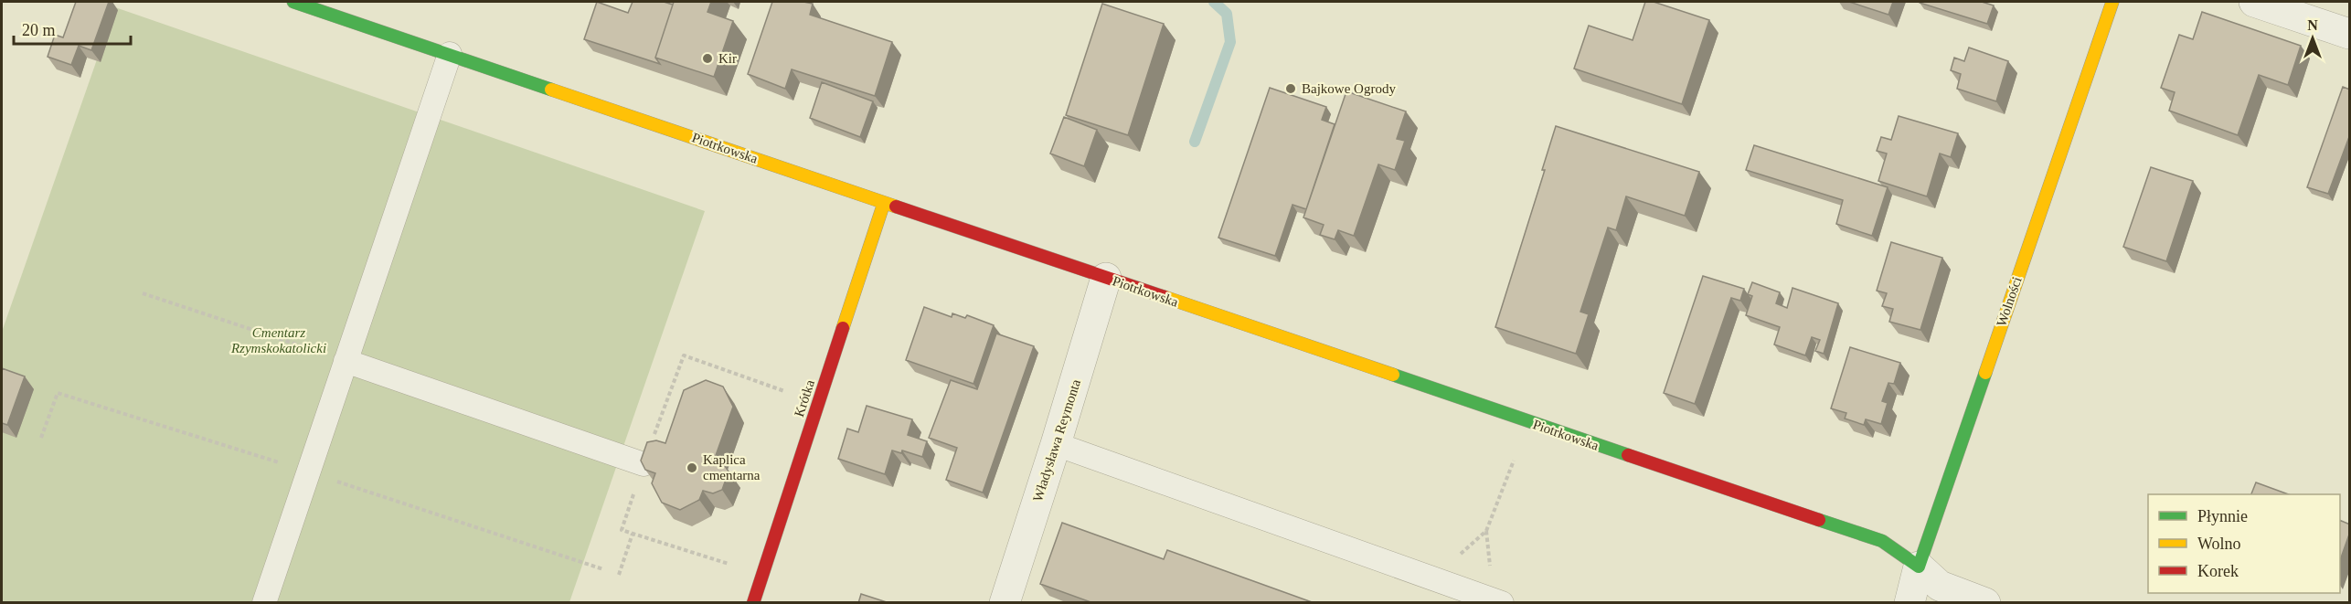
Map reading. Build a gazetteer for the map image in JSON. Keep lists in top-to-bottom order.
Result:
{
  "streets": {
    "street": [
      "Piotrkowska",
      "Wolności",
      "Krótka",
      "Władysława Reymonta"
    ]
  },
  "crossings": [
    ["Piotrkowska", "Wolności"],
    ["Piotrkowska", "Krótka"],
    ["Piotrkowska", "Władysława Reymonta"]
  ],
  "parks": ["Cmentarz Rzymskokatolicki"],
  "places": ["Kir", "Bajkowe Ogrody", "Kaplica cmentarna"],
  "legend": ["Płynnie", "Wolno", "Korek"],
  "scale_bar": "20 m",
  "north": "top"
}
